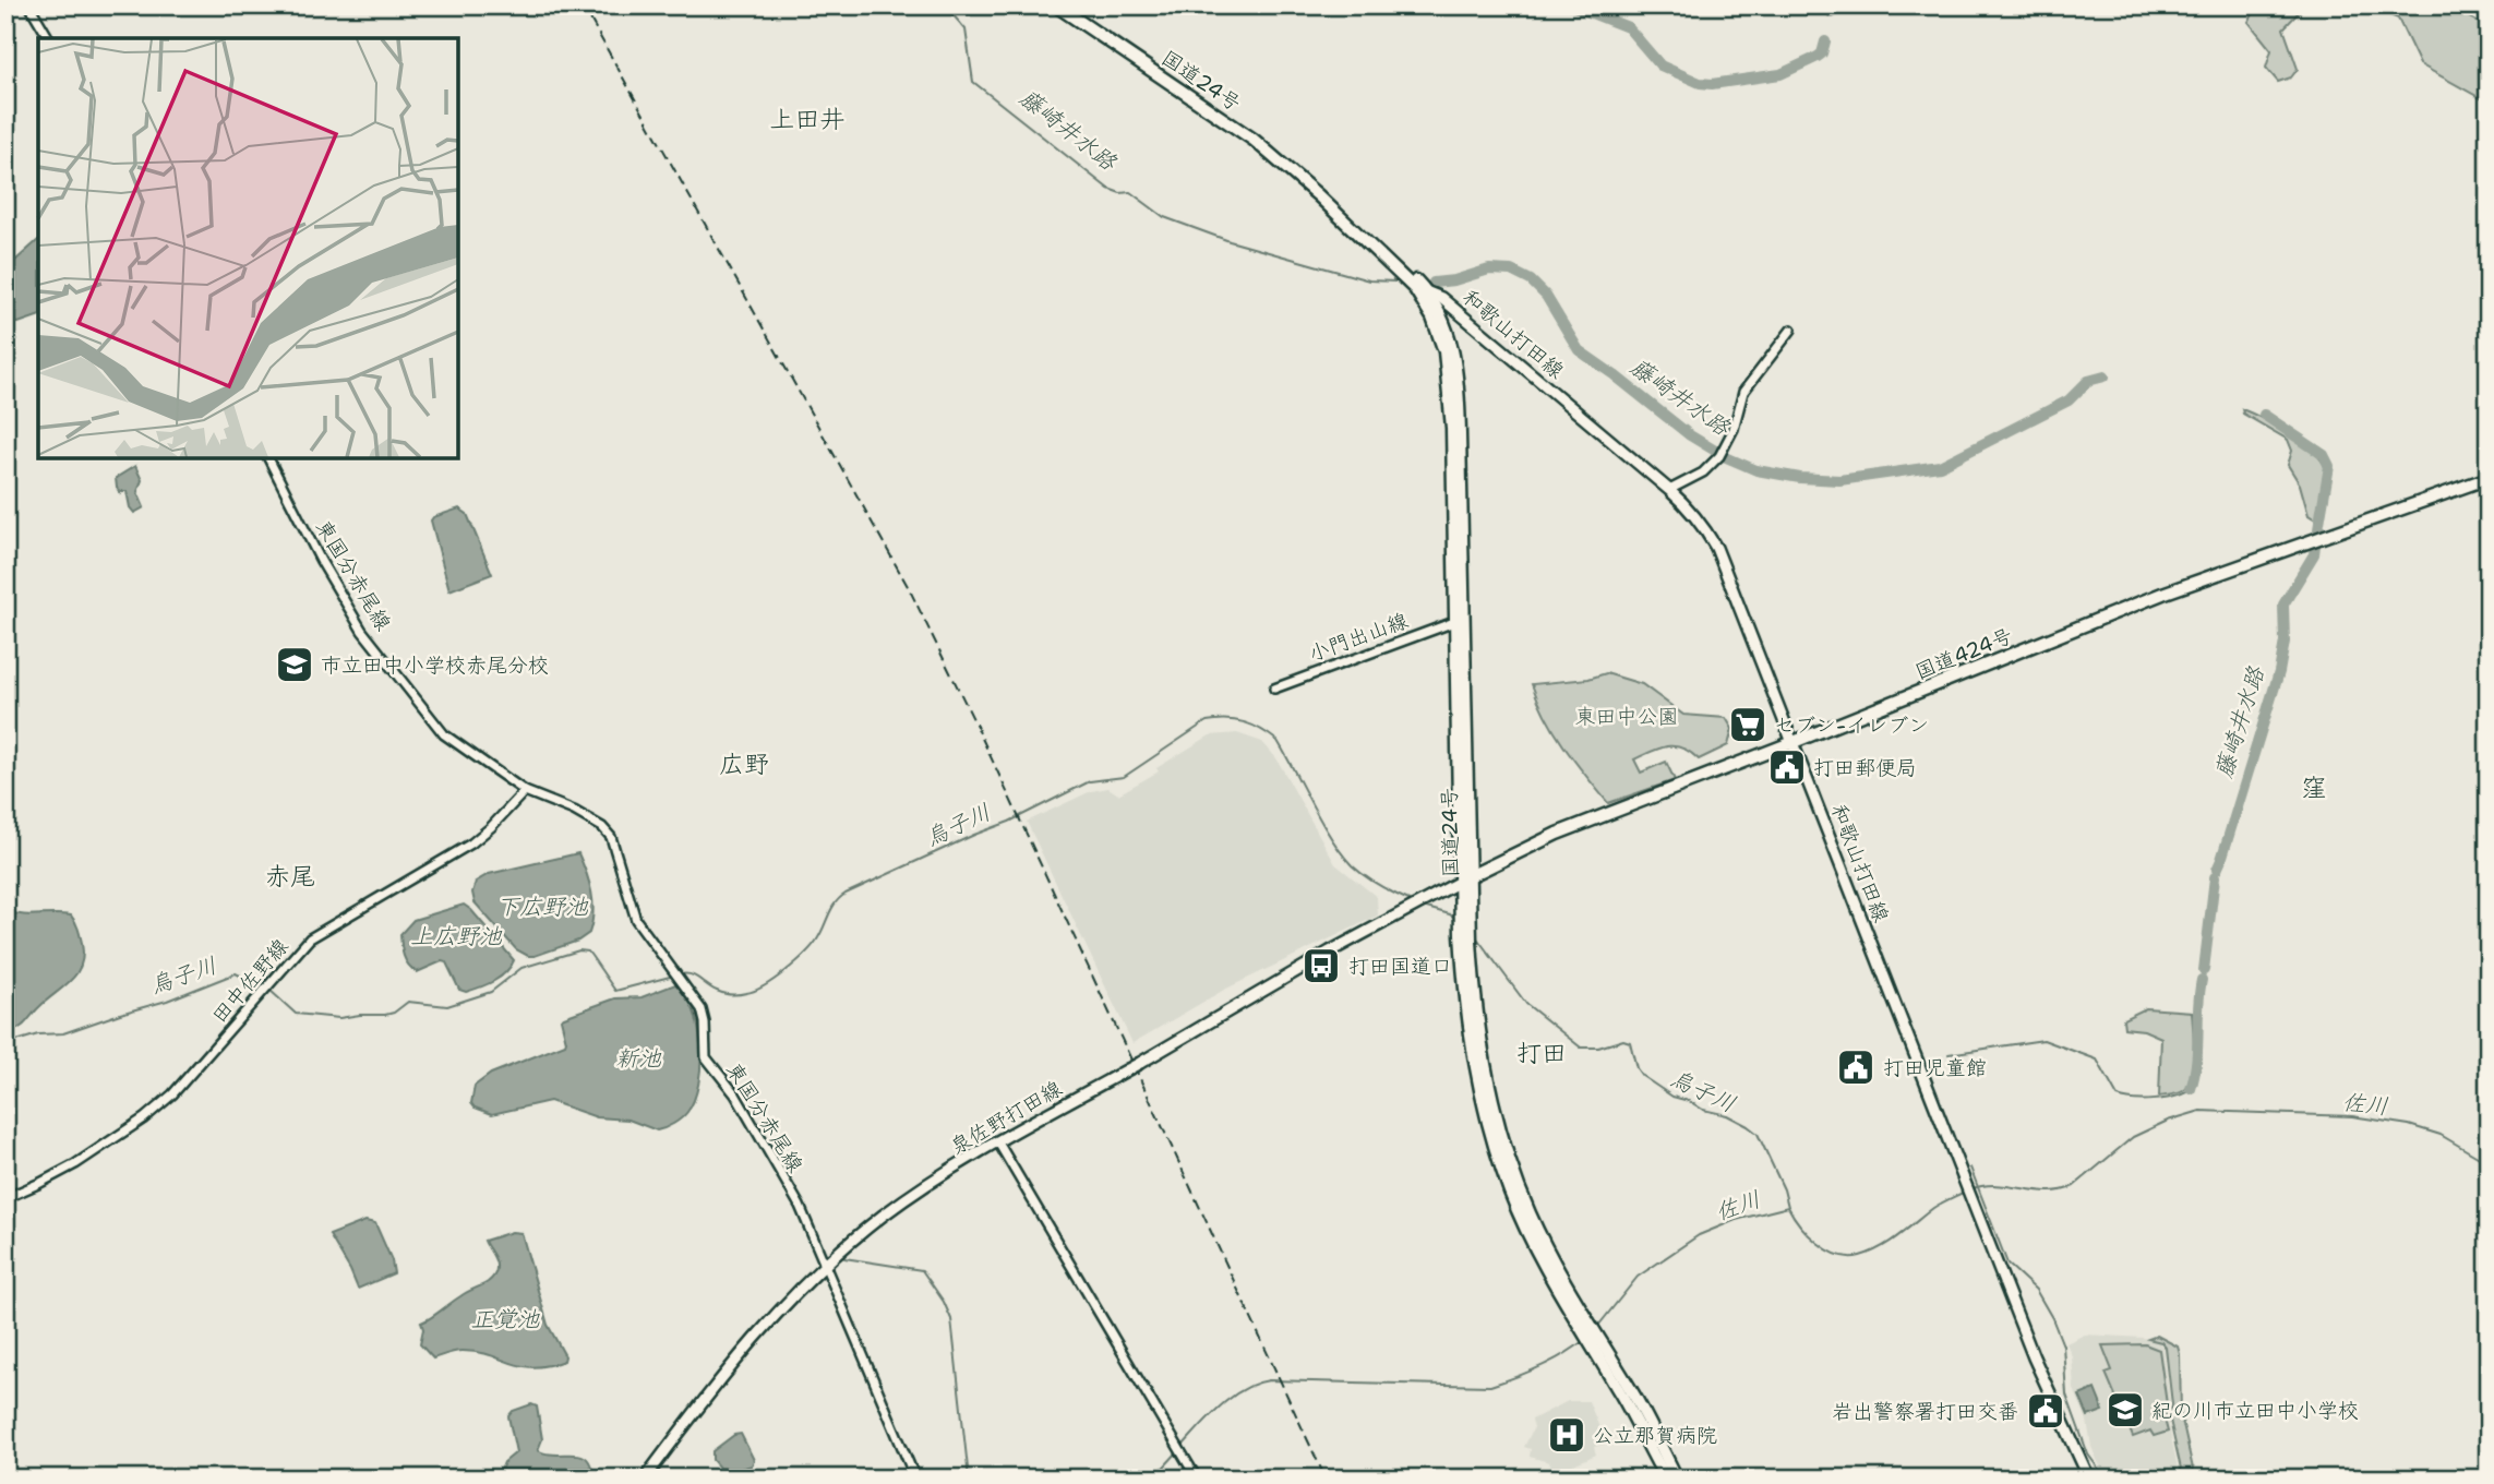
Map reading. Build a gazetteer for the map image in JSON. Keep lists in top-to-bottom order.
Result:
{
  "streets": {
    "highway": ["国道24号", "国道424号"],
    "main road": ["和歌山打田線", "泉佐野打田線"],
    "street": ["東国分赤尾線", "小門出山線", "田中佐野線"]
  },
  "crossings": [
    ["国道24号", "和歌山打田線"],
    ["国道24号", "小門出山線"],
    ["国道24号", "国道424号"],
    ["国道24号", "泉佐野打田線"],
    ["和歌山打田線", "国道424号"],
    ["東国分赤尾線", "田中佐野線"],
    ["東国分赤尾線", "泉佐野打田線"],
    ["国道424号", "泉佐野打田線"]
  ],
  "districts": [
    "上田井",
    "広野",
    "窪",
    "赤尾",
    "打田"
  ],
  "water": [
    "藤崎井水路",
    "烏子川",
    "下広野池",
    "上広野池",
    "新池",
    "佐川",
    "正覚池"
  ],
  "parks": ["東田中公園"],
  "places": {
    "school or university": ["市立田中小学校赤尾分校", "紀の川市立田中小学校"],
    "supermarket": ["セブン-イレブン"],
    "public building": ["打田郵便局", "打田児童館", "岩出警察署打田交番"],
    "bus stop": ["打田国道口"],
    "hospital": ["公立那賀病院"]
  }
}
